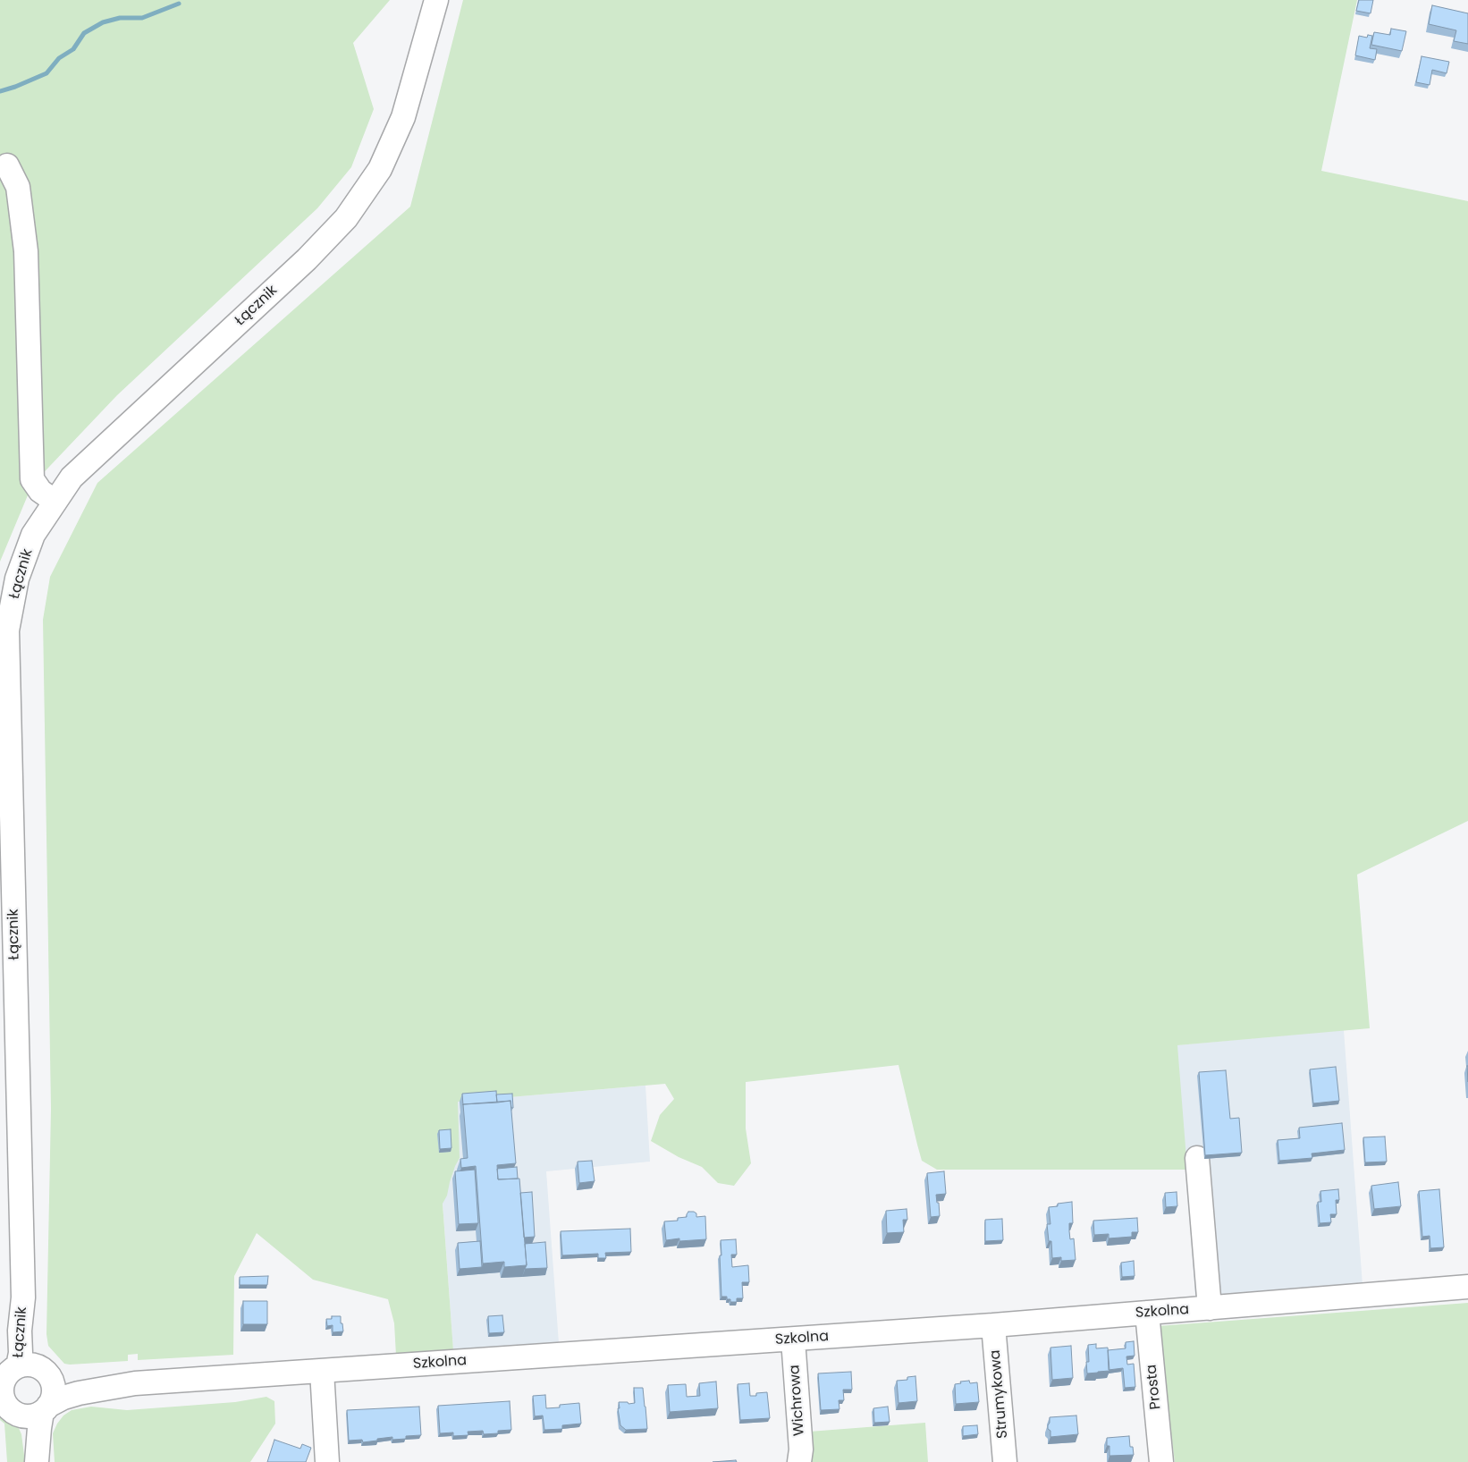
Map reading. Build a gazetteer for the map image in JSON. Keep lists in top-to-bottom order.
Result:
{
  "streets": {
    "street": [
      "Łącznik",
      "Szkolna",
      "Prosta",
      "Strumykowa",
      "Wichrowa"
    ]
  },
  "crossings": [
    ["Łącznik", "Szkolna"],
    ["Szkolna", "Prosta"],
    ["Szkolna", "Strumykowa"],
    ["Szkolna", "Wichrowa"]
  ]
}
